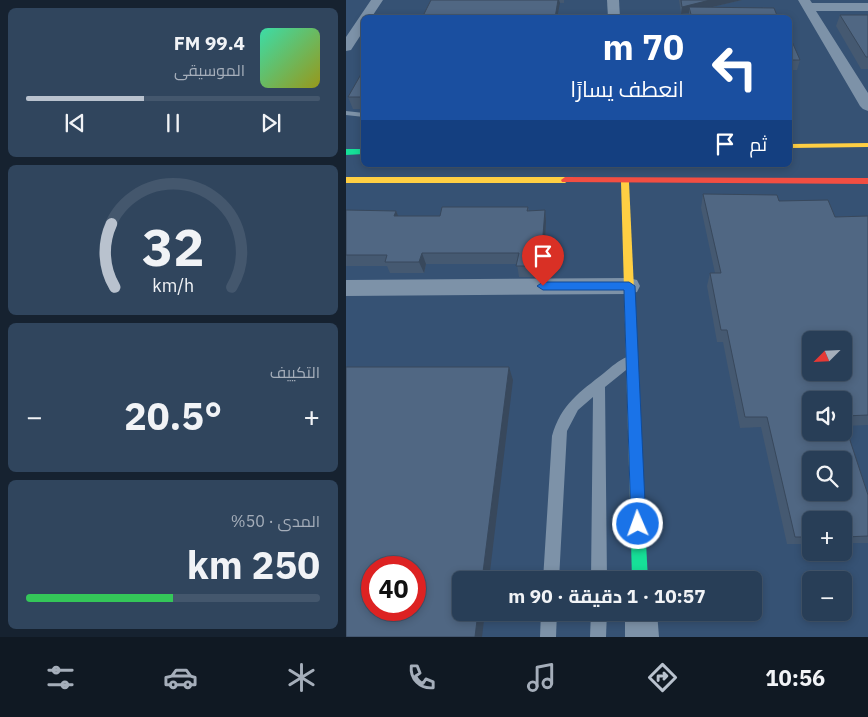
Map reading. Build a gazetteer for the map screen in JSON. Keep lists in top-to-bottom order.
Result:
{
  "north": "bottom left",
  "page": {
    "turn": ["70 m", "انعطف يسارًا"],
    "song": ["99.4 FM", "الموسيقى"],
    "then": "ثم",
    "tile": [
      "التكييف",
      ["المدى · 50%", "250 km"]
    ],
    "map_buttons": ["+", "−"],
    "heat": ["−", "20.5°", "+"],
    "limit": "40",
    "trip": "10:57 · 1 دقيقة · 90 m",
    "tabs": "10:56",
    "gauge": ["32", "km/h"]
  }
}
